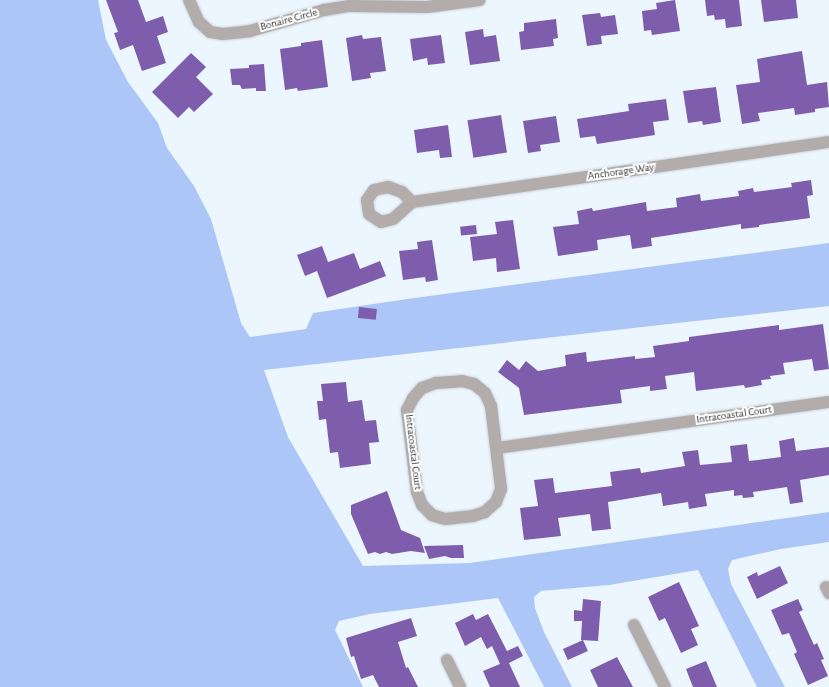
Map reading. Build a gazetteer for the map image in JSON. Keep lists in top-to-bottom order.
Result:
{
  "streets": {
    "street": ["Bonaire Circle", "Anchorage Way", "Intracoastal Court"]
  }
}
